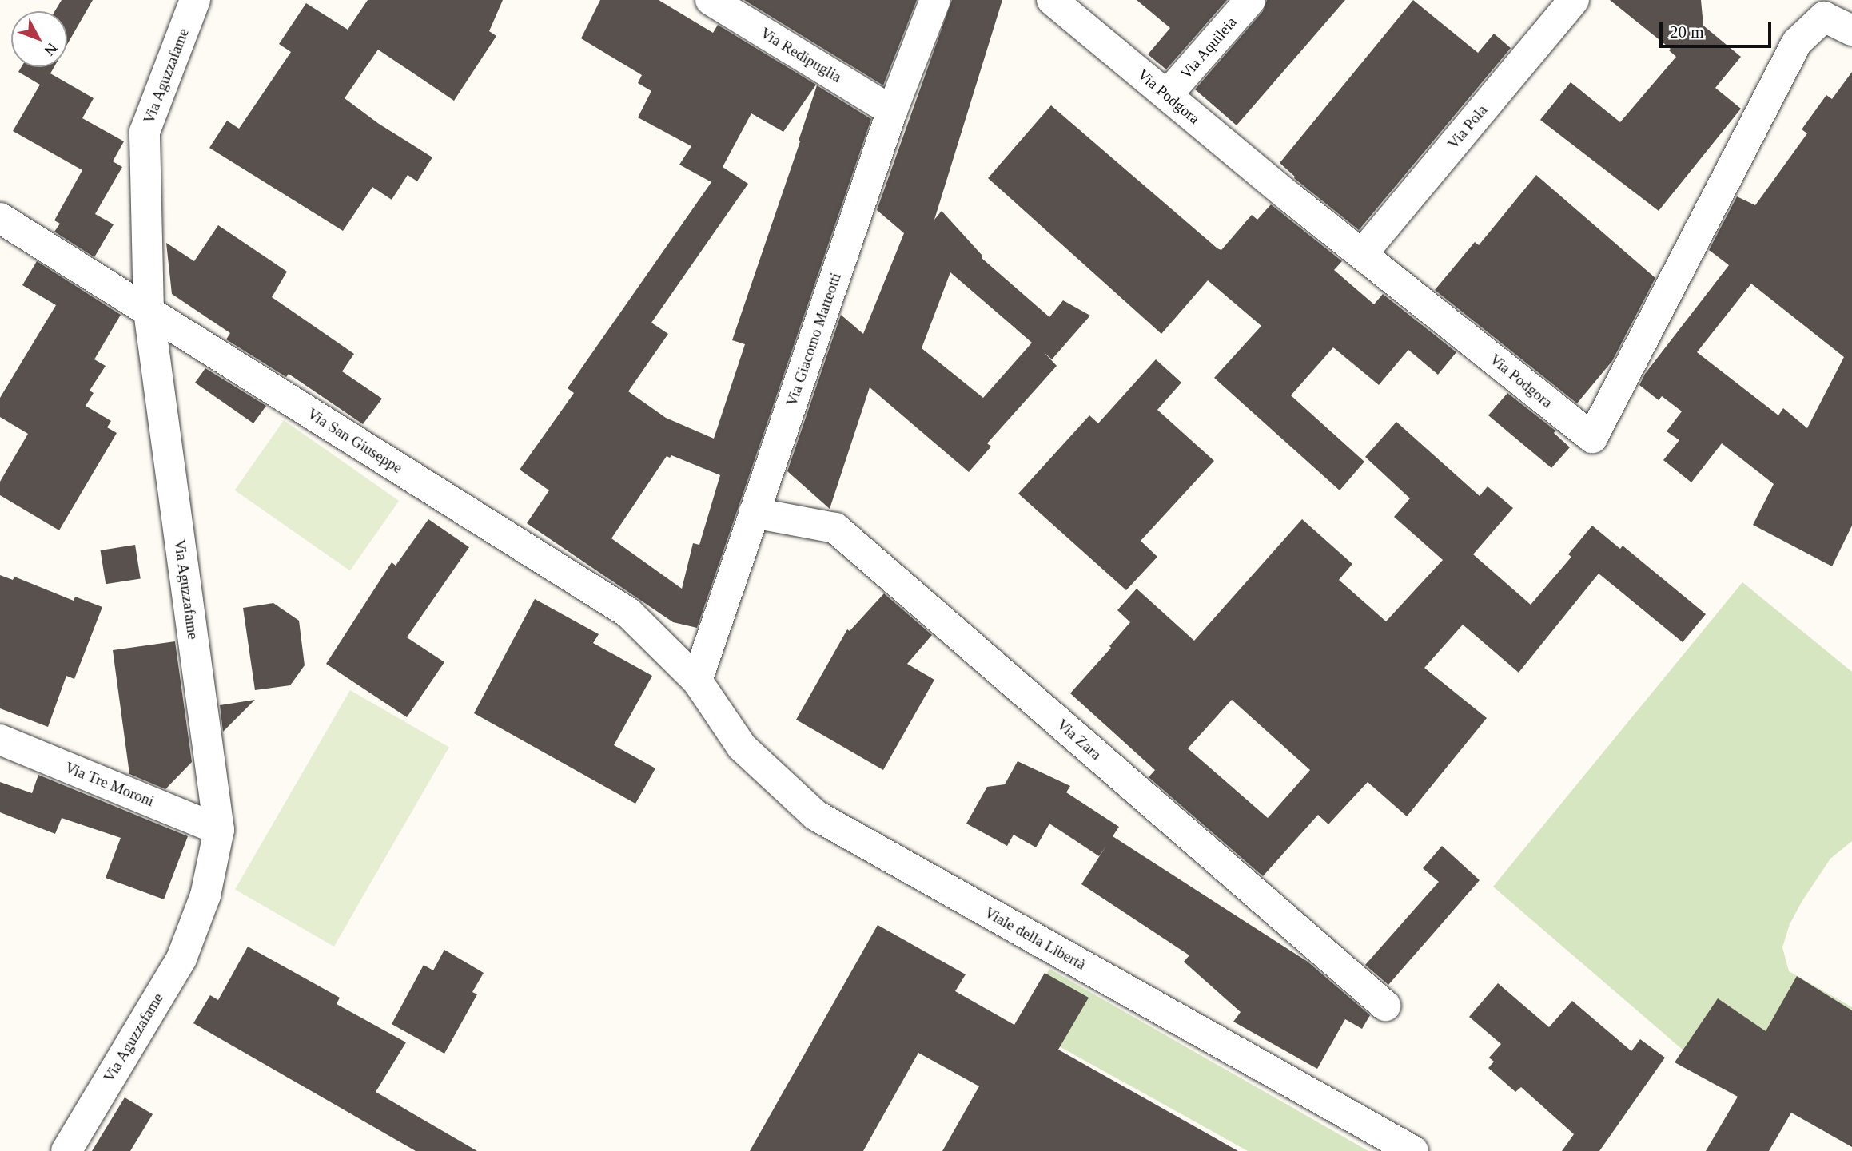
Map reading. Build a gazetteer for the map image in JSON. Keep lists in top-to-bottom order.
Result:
{
  "streets": {
    "street": [
      "Via Aquileia",
      "Via Redipuglia",
      "Via Aguzzafame",
      "Via Podgora",
      "Via Pola",
      "Via Giacomo Matteotti",
      "Via San Giuseppe",
      "Via Zara",
      "Via Tre Moroni",
      "Viale della Libertà"
    ]
  },
  "crossings": [
    ["Via Aquileia", "Via Podgora"],
    ["Via Redipuglia", "Via Giacomo Matteotti"],
    ["Via Aguzzafame", "Via San Giuseppe"],
    ["Via Aguzzafame", "Via Tre Moroni"],
    ["Via Podgora", "Via Pola"],
    ["Via Giacomo Matteotti", "Via San Giuseppe"],
    ["Via Giacomo Matteotti", "Via Zara"],
    ["Via Giacomo Matteotti", "Viale della Libertà"],
    ["Via San Giuseppe", "Viale della Libertà"]
  ],
  "scale_bar": "20 m",
  "north": "bottom right"
}
